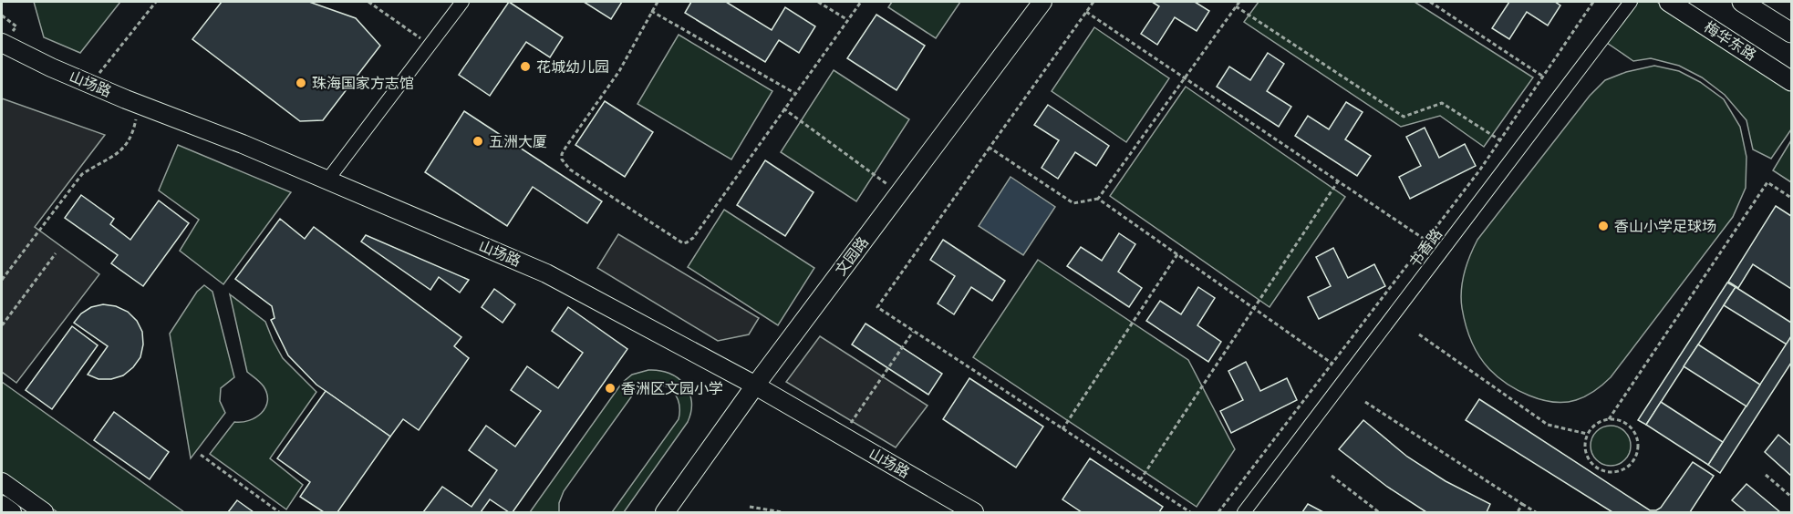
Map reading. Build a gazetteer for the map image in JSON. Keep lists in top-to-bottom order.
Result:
{
  "streets": {
    "main road": ["梅华东路"],
    "street": ["山场路", "书香路", "文园路"]
  },
  "crossings": [
    ["山场路", "文园路"]
  ],
  "places": [
    "花城幼儿园",
    "珠海国家方志馆",
    "五洲大厦",
    "香山小学足球场",
    "香洲区文园小学"
  ]
}
